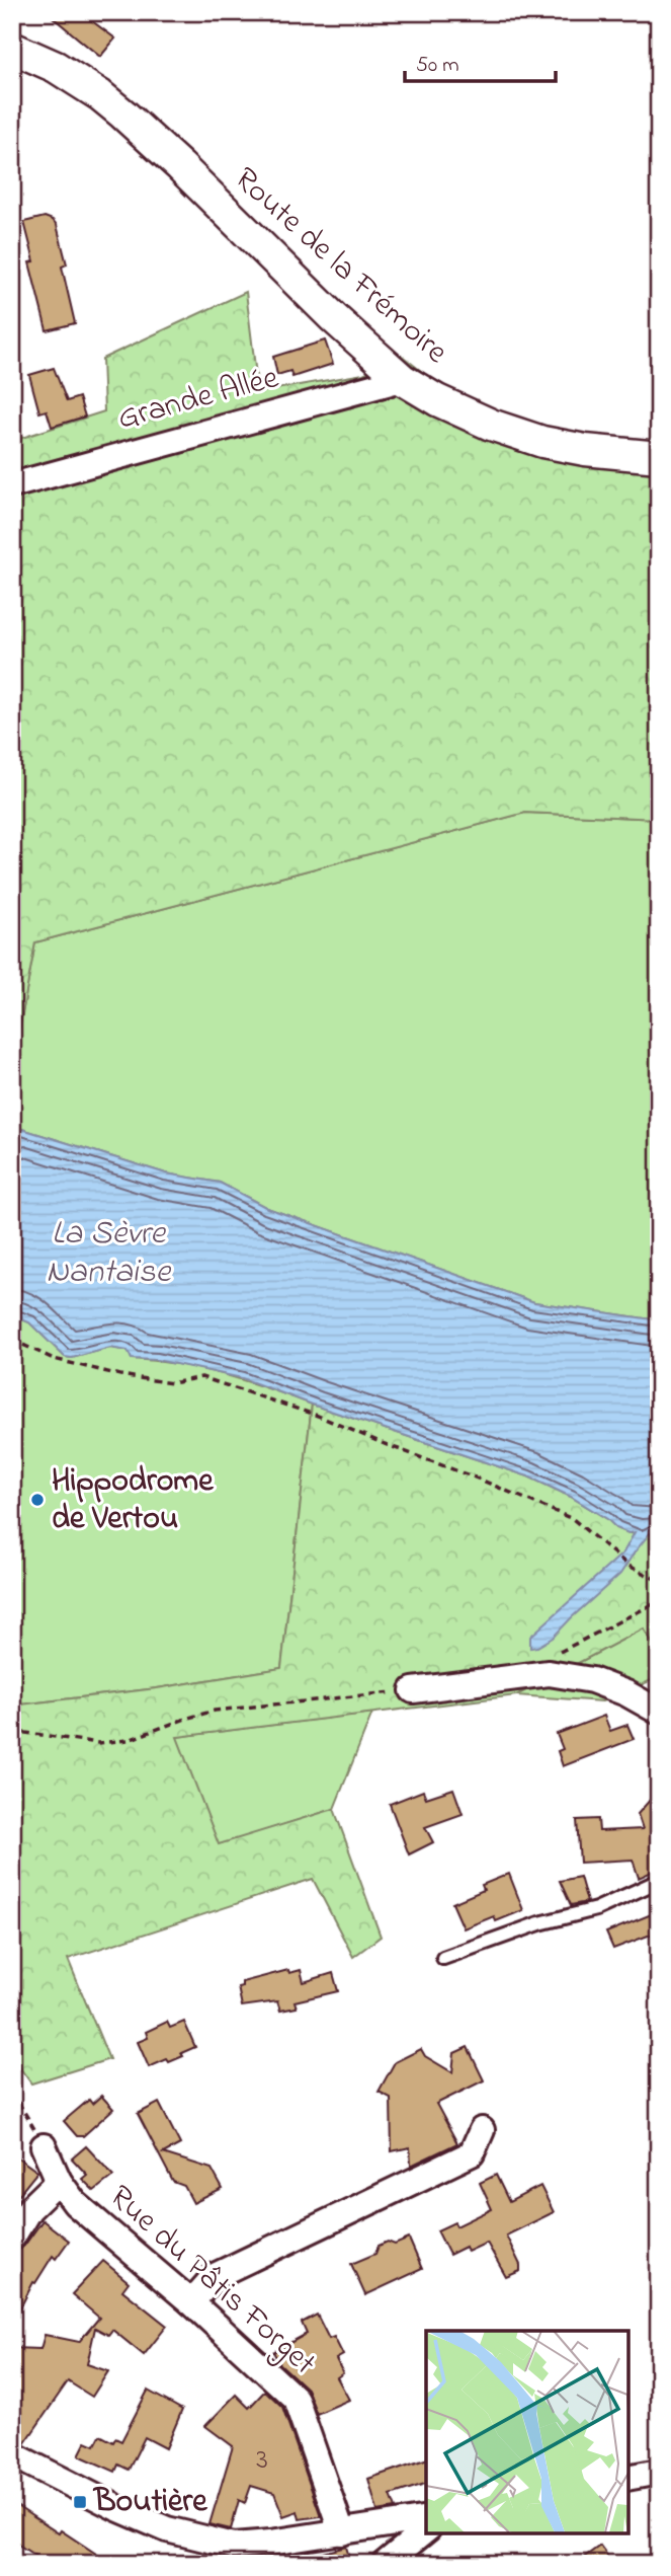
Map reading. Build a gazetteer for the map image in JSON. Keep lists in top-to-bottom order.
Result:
{
  "streets": {
    "street": ["Route de la Frémoire", "Grande Allée", "Rue du Pâtis Forget"]
  },
  "crossings": [
    ["Route de la Frémoire", "Grande Allée"]
  ],
  "water": ["La Sèvre Nantaise"],
  "places": {
    "other": ["Hippodrome de Vertou"],
    "transit": ["Boutière"]
  },
  "house_numbers": ["3"],
  "scale_bar": "50 m"
}
